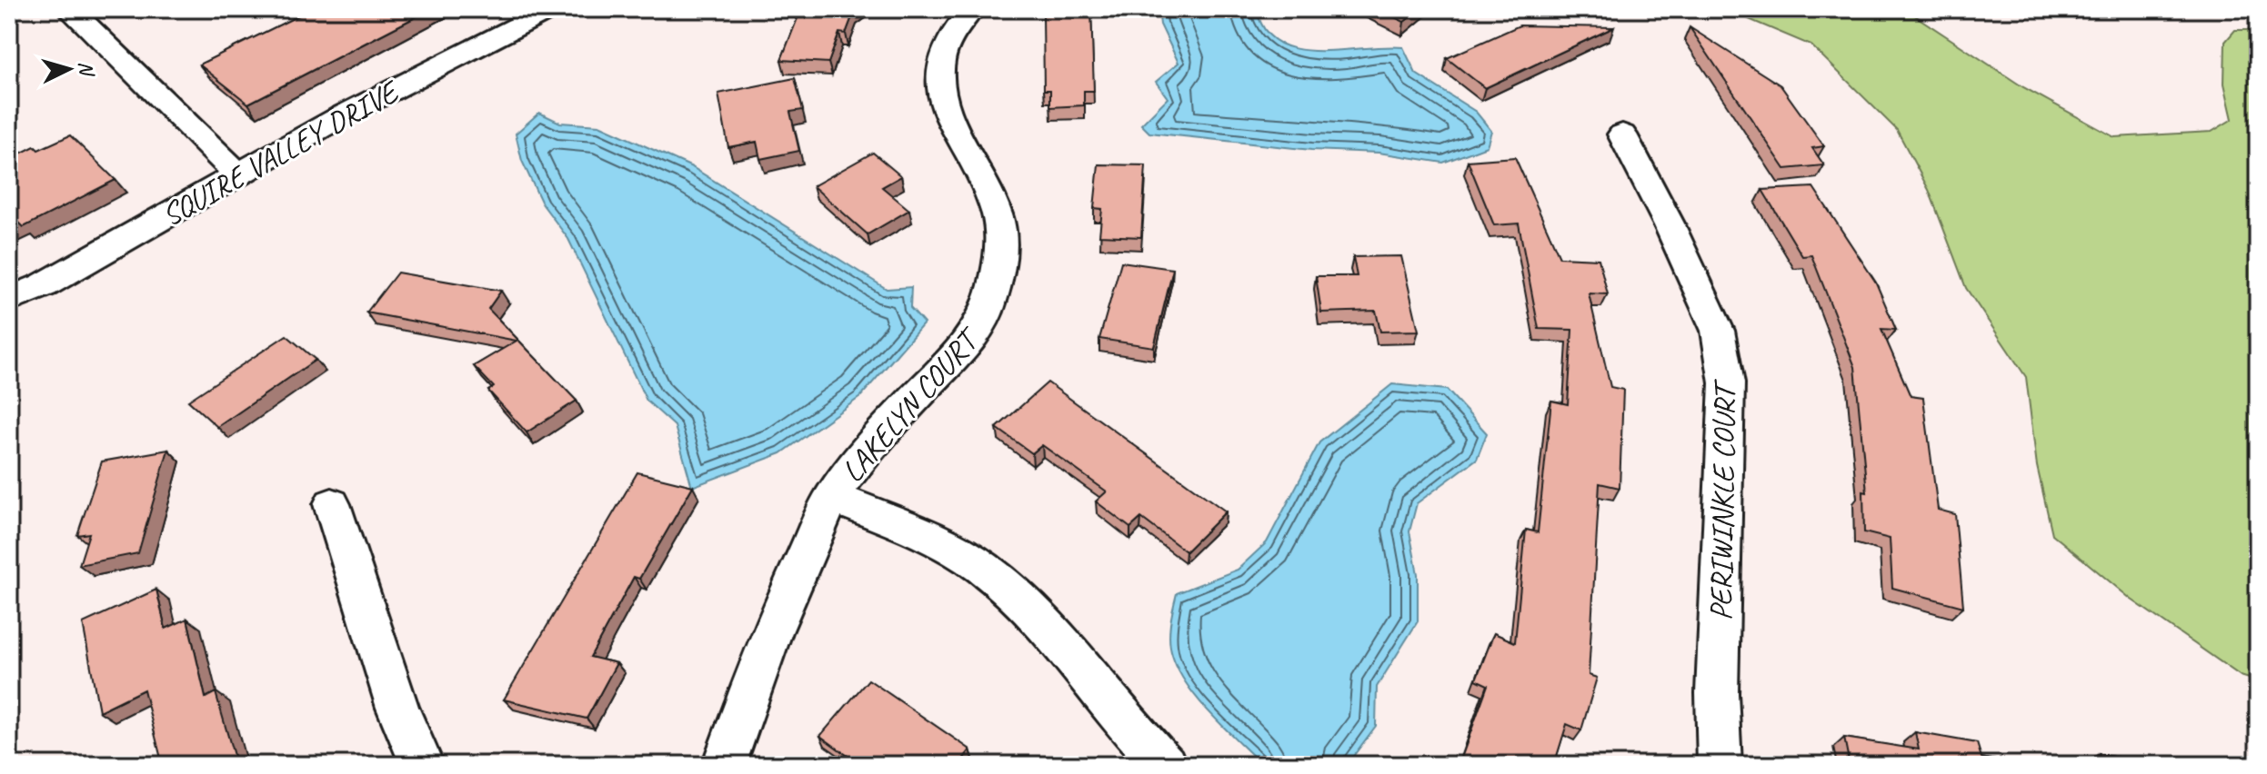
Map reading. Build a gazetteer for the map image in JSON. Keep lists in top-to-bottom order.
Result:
{
  "streets": {
    "street": ["SQUIRE VALLEY DRIVE", "LAKELYN COURT", "PERIWINKLE COURT"]
  },
  "north": "right"
}
